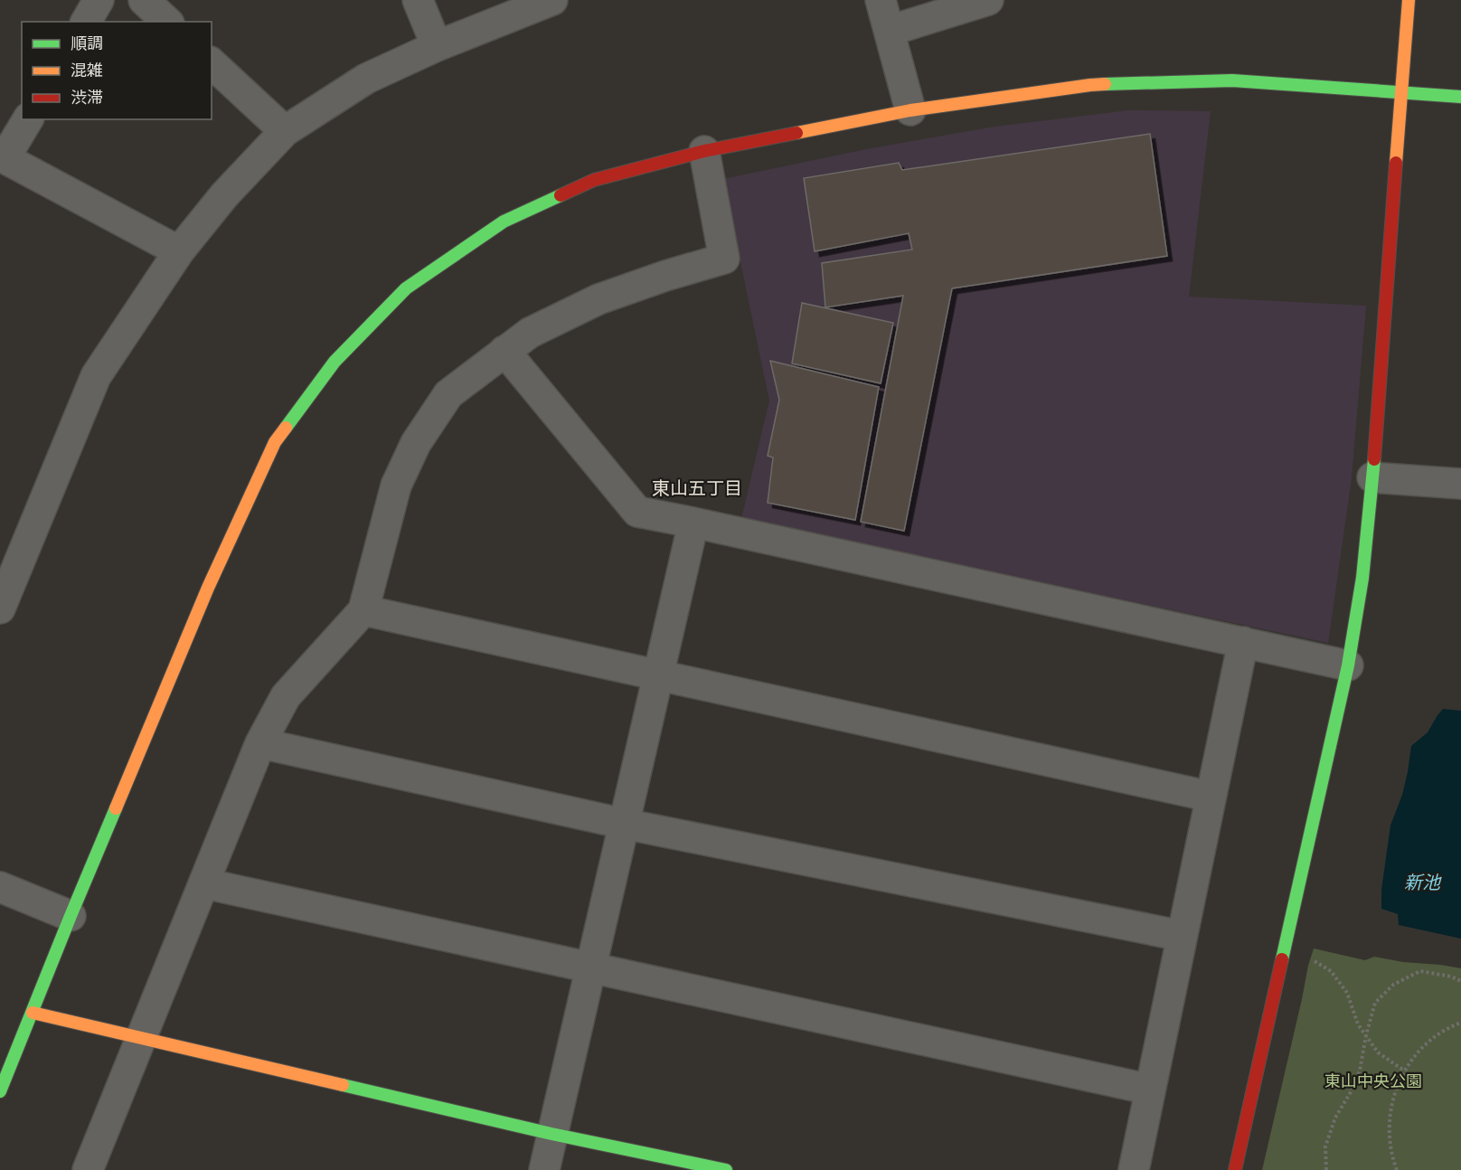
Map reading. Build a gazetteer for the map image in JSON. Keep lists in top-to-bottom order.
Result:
{
  "districts": ["東山五丁目"],
  "water": ["新池"],
  "parks": ["東山中央公園"],
  "legend": ["順調", "混雑", "渋滞"]
}
